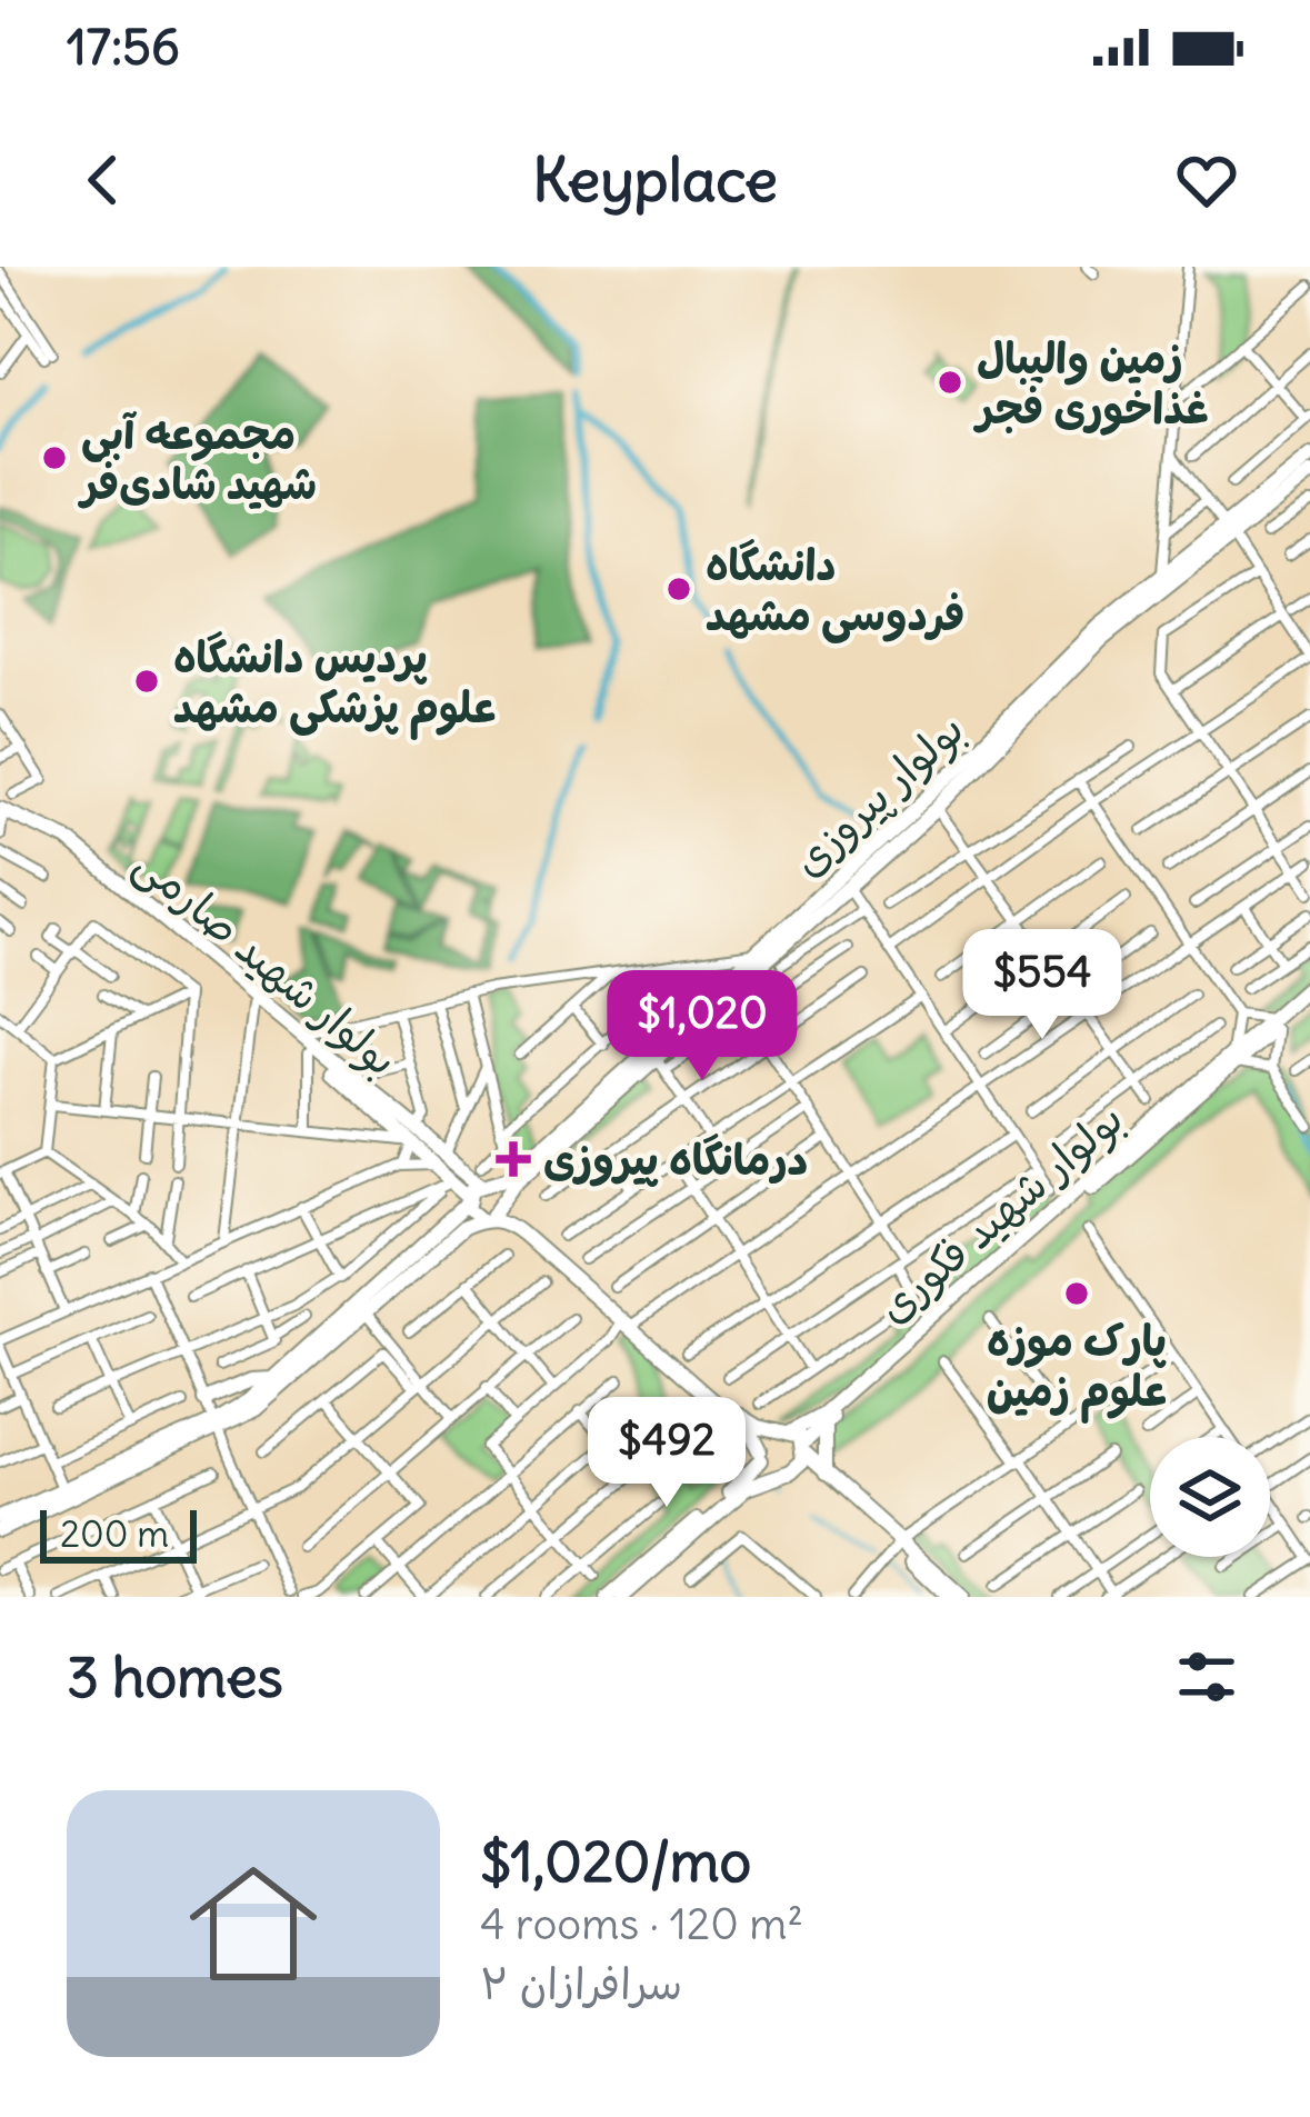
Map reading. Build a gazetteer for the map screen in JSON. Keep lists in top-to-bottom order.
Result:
{
  "streets": {
    "main road": ["بولوار پیروزی", "بولوار شهید صارمی", "بولوار شهید فکوری"]
  },
  "crossings": [
    ["بولوار پیروزی", "بولوار شهید صارمی"]
  ],
  "places": {
    "other": [
      "زمین والیبال غذاخوری فجر",
      "مجموعه آبی شهید شادی‌فر",
      "دانشگاه فردوسی مشهد",
      "پردیس دانشگاه علوم پزشکی مشهد",
      "پارک موزه علوم زمین"
    ],
    "health": ["درمانگاه پیروزی"]
  },
  "scale_bar": "200 m",
  "page": {
    "status": "17:56",
    "header": "Keyplace",
    "price": ["$554", "$1,020", "$492"],
    "scale": "200 m",
    "heading": "3 homes",
    "list": [
      {
        "name": "$1,020/mo",
        "note": "4 rooms · 120 m² · سرافرازان ۲"
      }
    ]
  }
}
